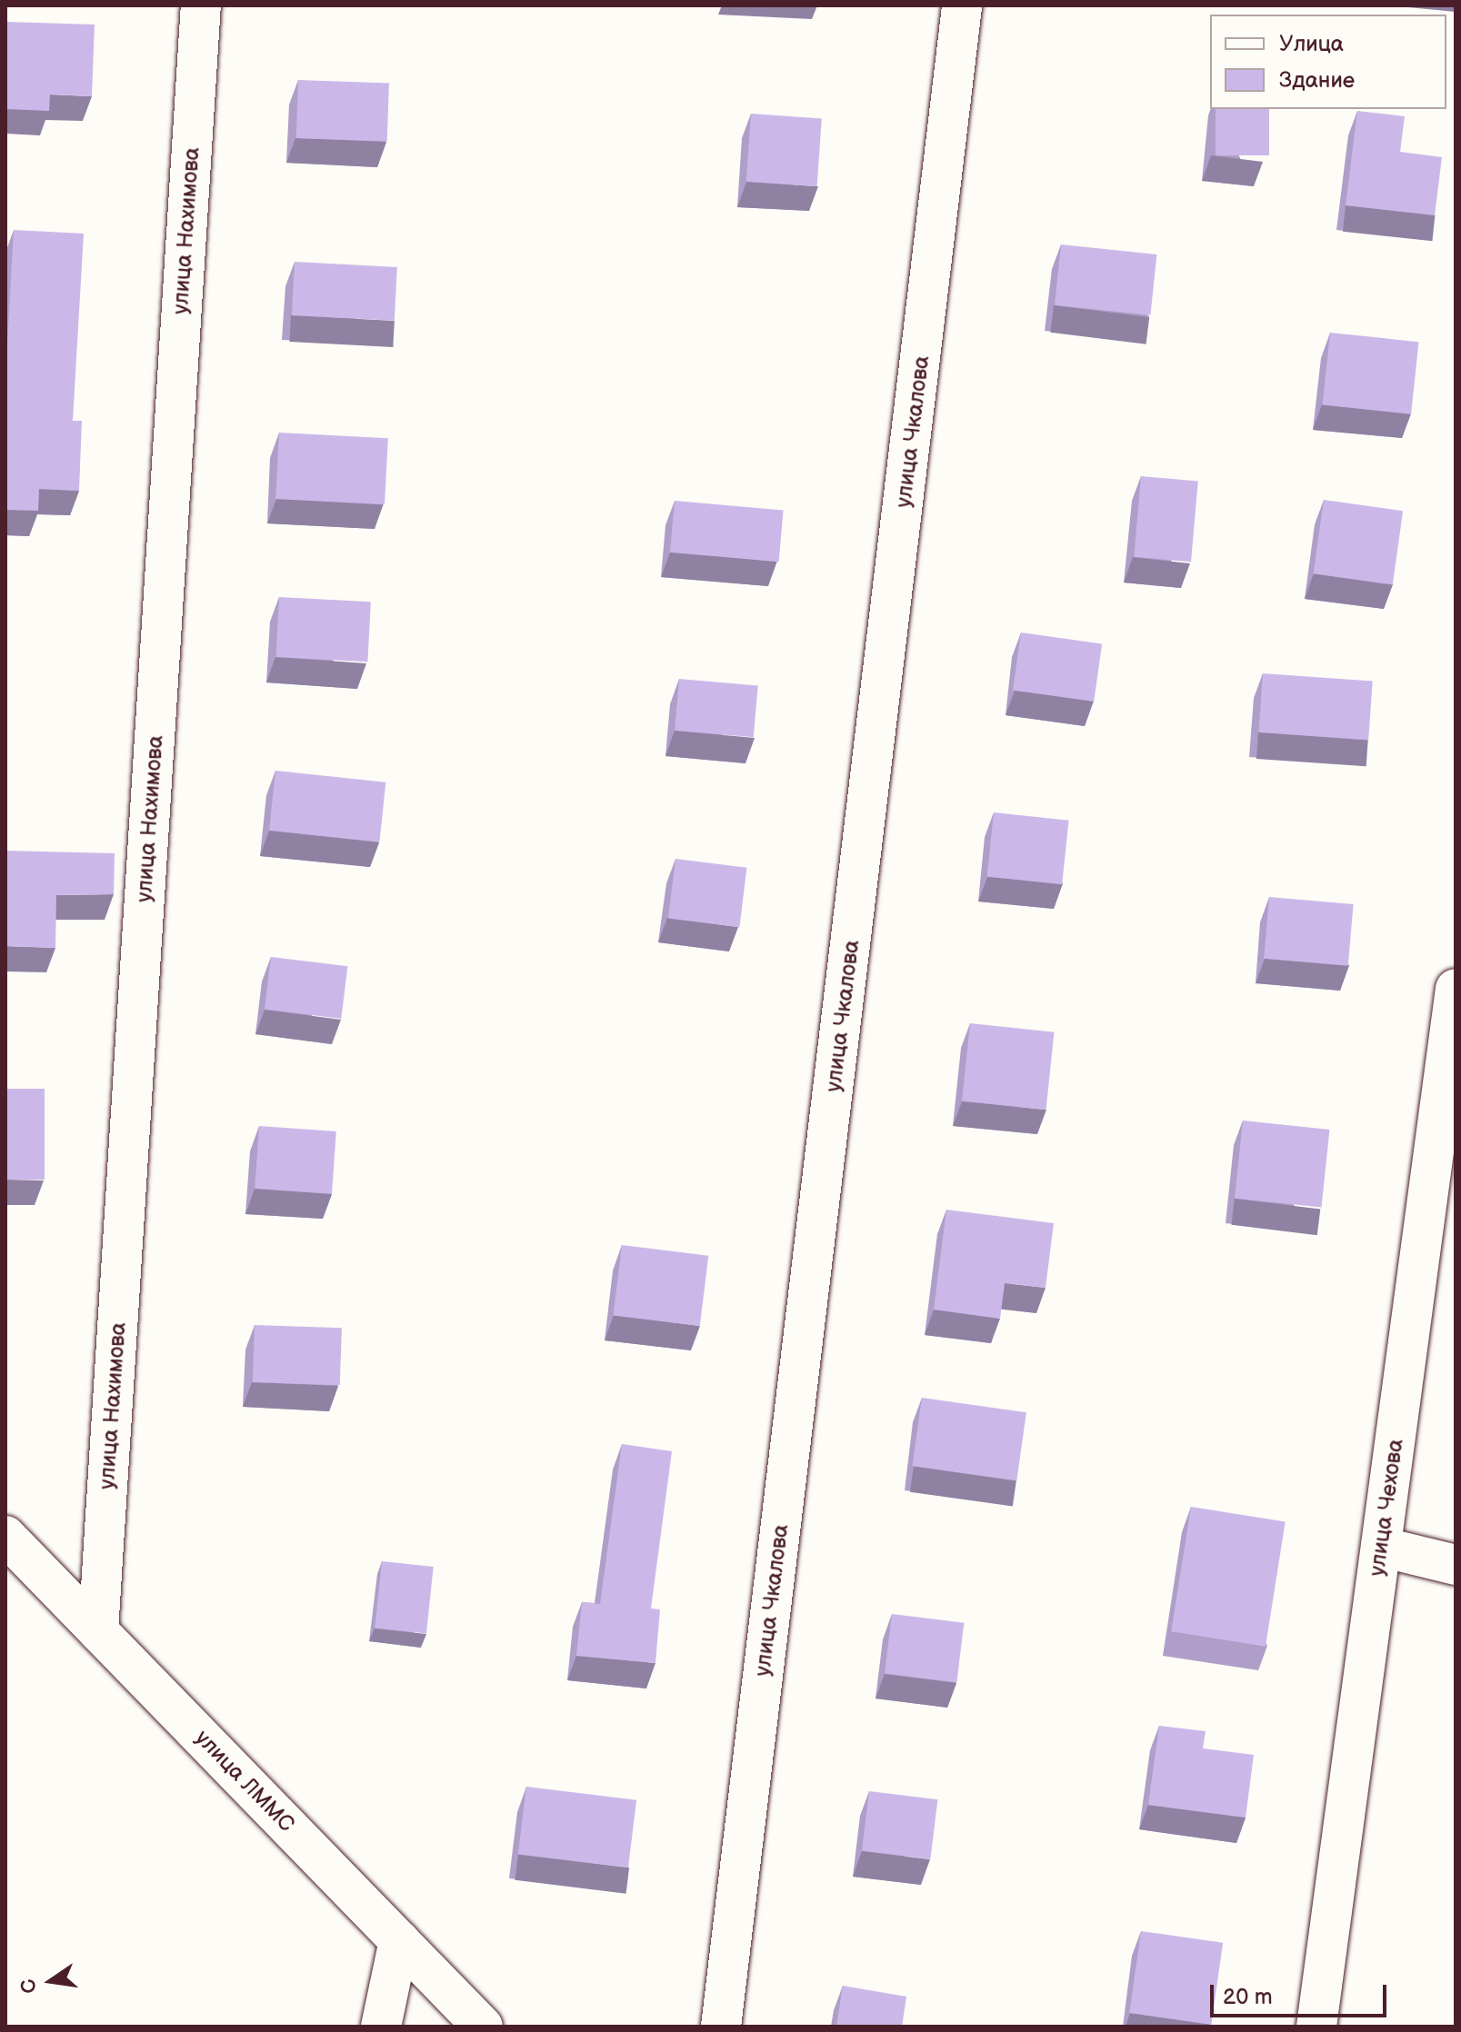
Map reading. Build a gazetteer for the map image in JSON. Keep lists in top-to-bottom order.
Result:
{
  "streets": {
    "street": [
      "улица Нахимова",
      "улица Чкалова",
      "улица Чехова",
      "улица ЛММС"
    ]
  },
  "crossings": [
    ["улица Нахимова", "улица ЛММС"]
  ],
  "legend": ["Улица", "Здание"],
  "scale_bar": "20 m",
  "north": "left"
}
